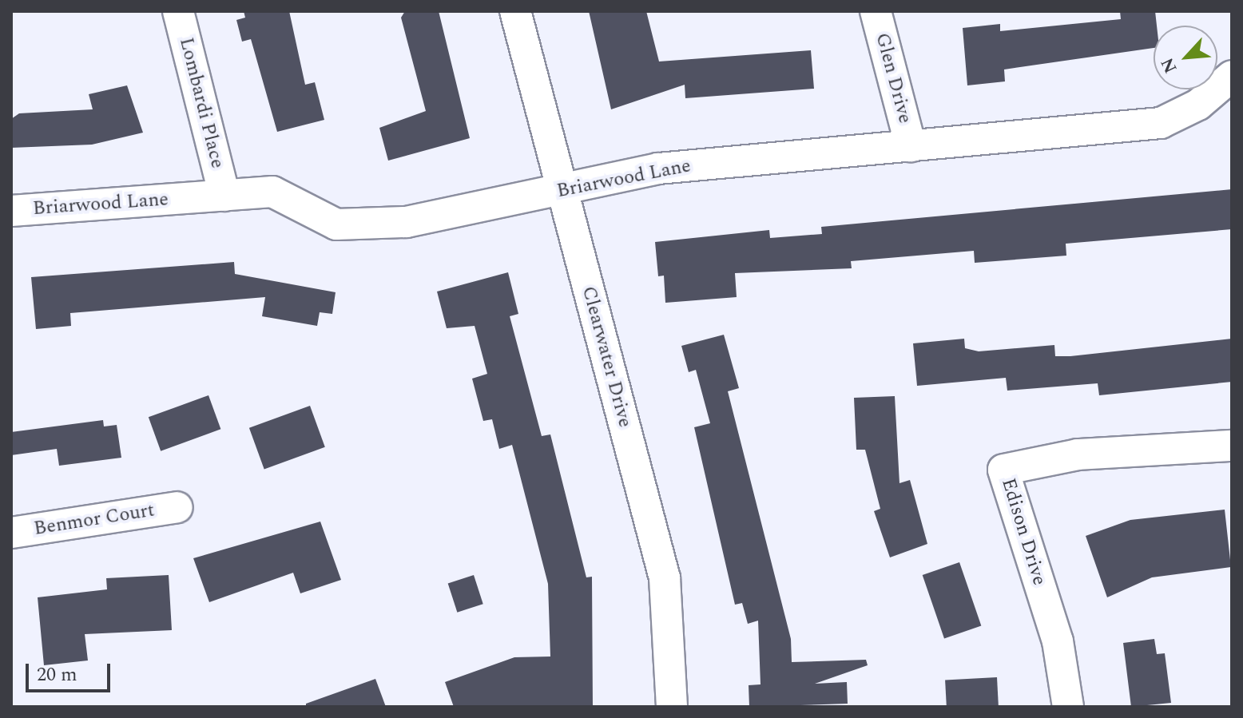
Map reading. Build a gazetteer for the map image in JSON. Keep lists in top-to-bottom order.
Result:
{
  "streets": {
    "street": [
      "Glen Drive",
      "Lombardi Place",
      "Briarwood Lane",
      "Clearwater Drive",
      "Benmor Court",
      "Edison Drive"
    ]
  },
  "crossings": [
    ["Glen Drive", "Briarwood Lane"],
    ["Lombardi Place", "Briarwood Lane"],
    ["Briarwood Lane", "Clearwater Drive"]
  ],
  "scale_bar": "20 m",
  "north": "bottom left"
}
